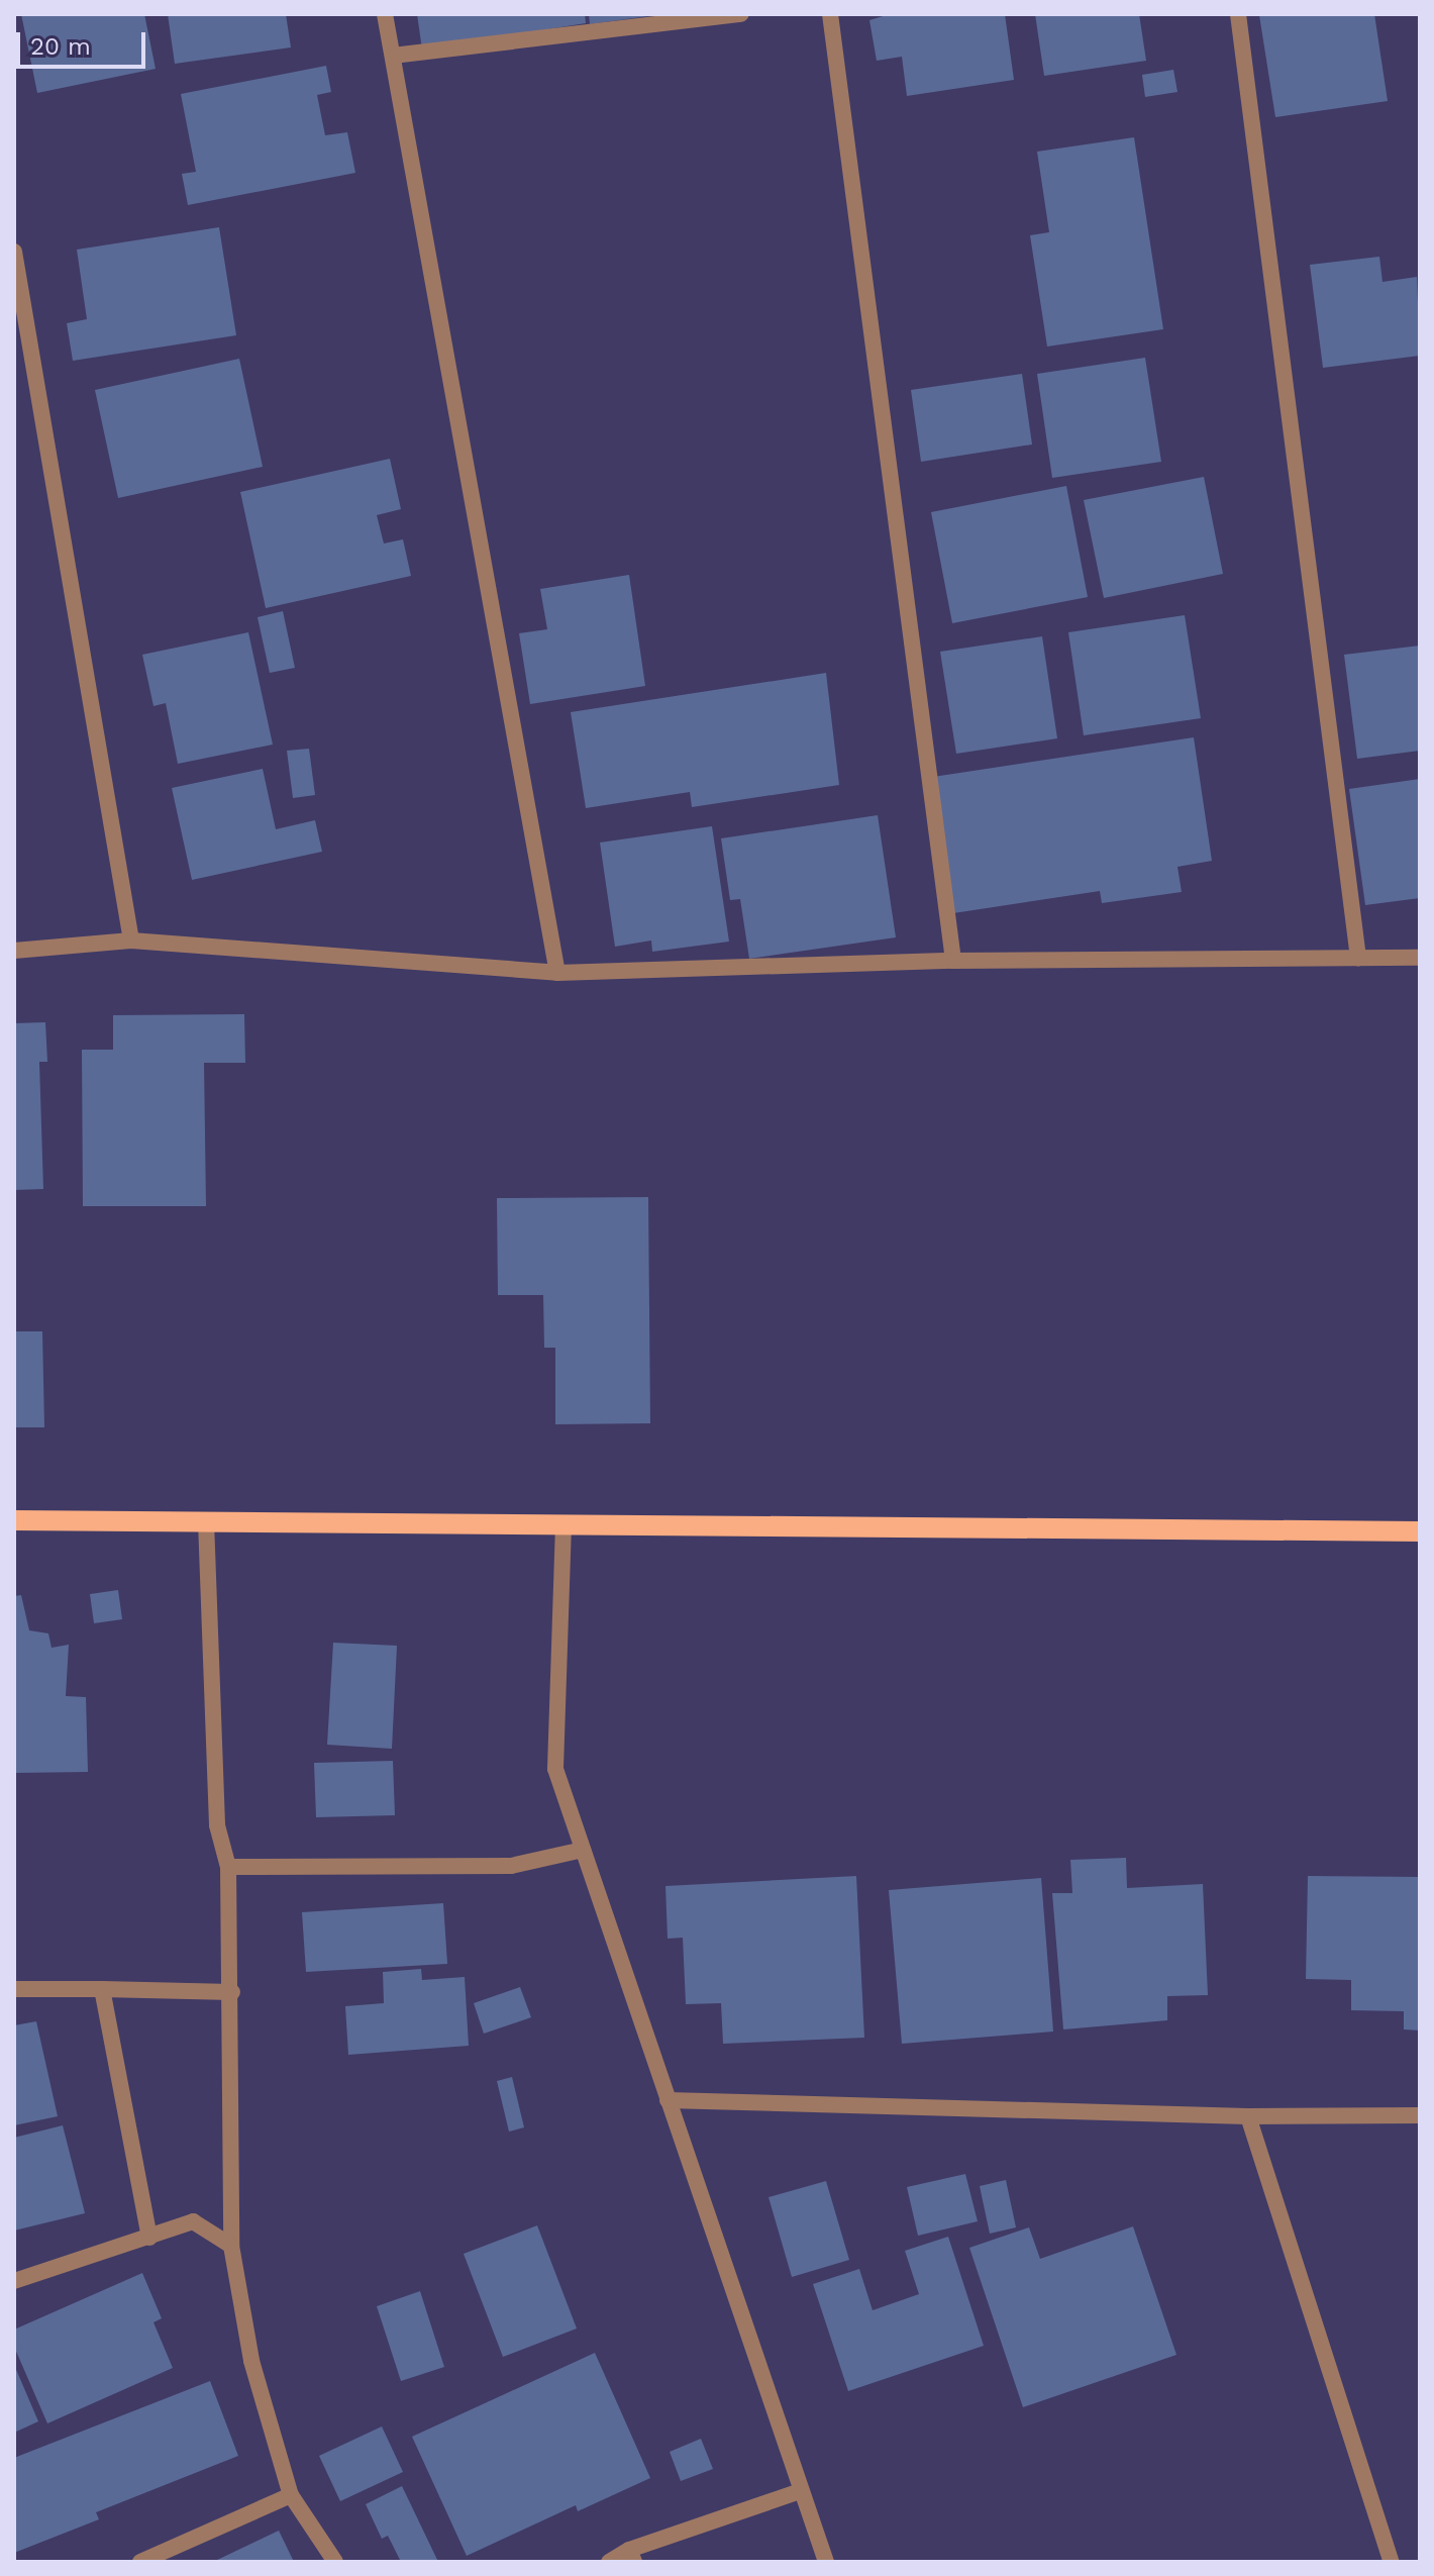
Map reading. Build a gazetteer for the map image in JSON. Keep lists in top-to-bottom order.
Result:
{
  "scale_bar": "20 m"
}
